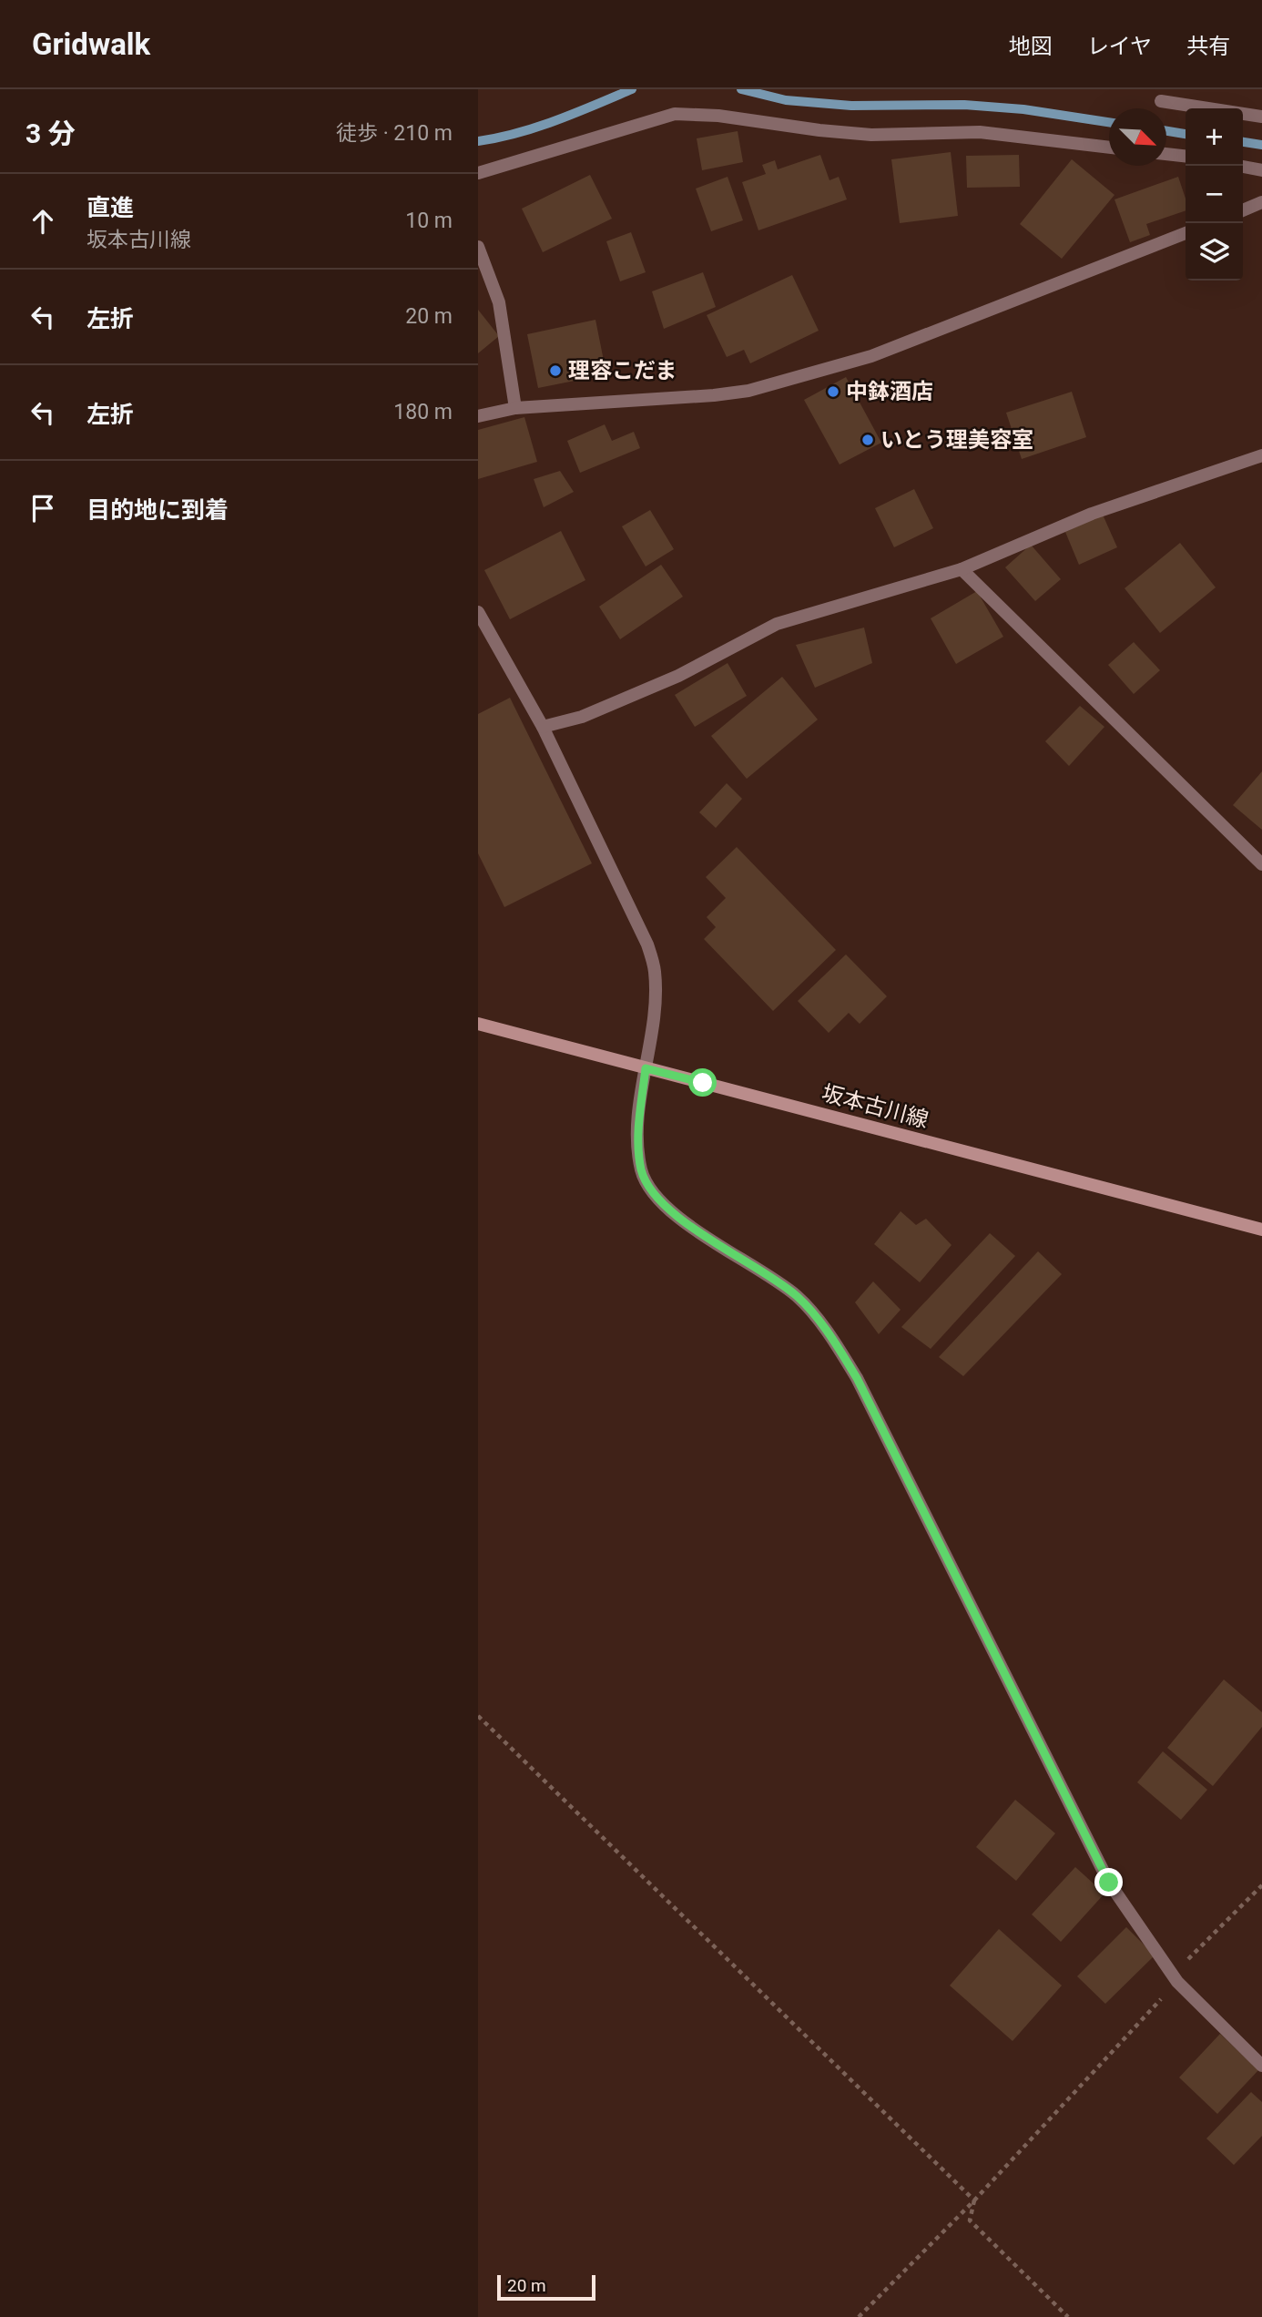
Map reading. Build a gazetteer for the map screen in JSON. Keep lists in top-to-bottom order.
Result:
{
  "streets": {
    "main road": ["坂本古川線"]
  },
  "places": ["理容こだま", "中鉢酒店", "いとう理美容室"],
  "scale_bar": "20 m",
  "north": "bottom right",
  "page": {
    "header": "Gridwalk",
    "nav": ["地図", "レイヤ", "共有"],
    "heading": ["3 分", "徒歩 · 210 m"],
    "map_buttons": ["+", "−"],
    "list": [
      ["直進", "坂本古川線", "10 m"],
      ["左折", "20 m"],
      ["左折", "180 m"],
      "目的地に到着"
    ],
    "scale": "20 m"
  }
}
